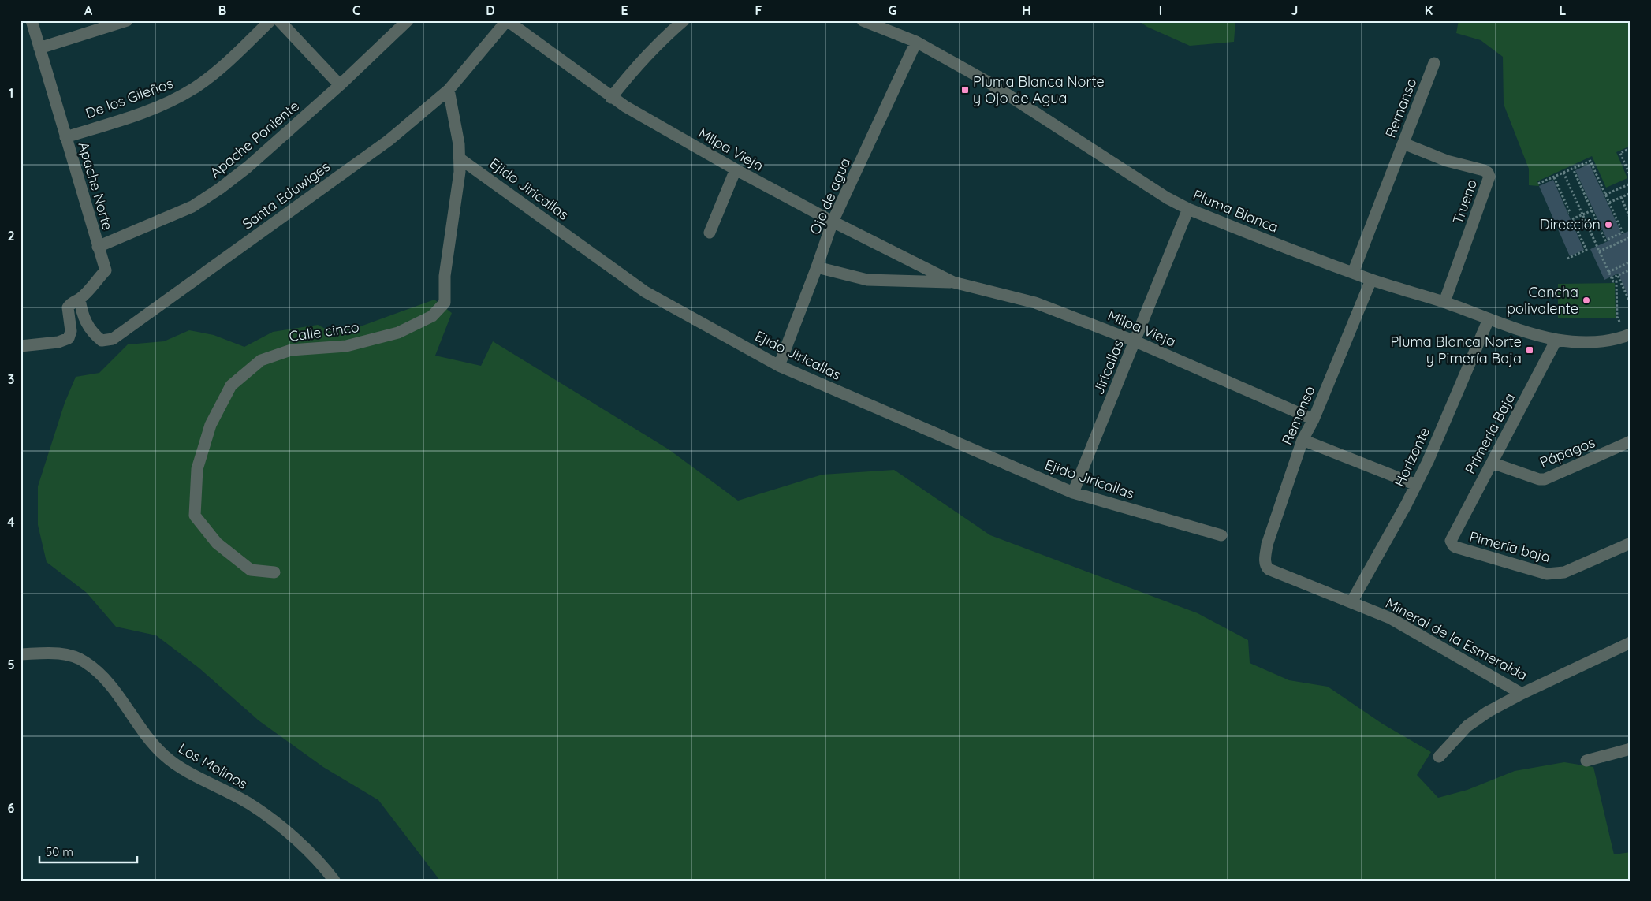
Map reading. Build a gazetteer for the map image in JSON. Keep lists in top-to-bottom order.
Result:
{
  "streets": {
    "street": [
      "De los Gileños",
      "Remanso",
      "Apache Poniente",
      "Milpa Vieja",
      "Apache Norte",
      "Ejido Jiricallas",
      "Santa Eduwiges",
      "Ojo de agua",
      "Trueno",
      "Pluma Blanca",
      "Calle cinco",
      "Jiricallas",
      "Primería Baja",
      "Pápagos",
      "Horizonte",
      "Pimería baja",
      "Mineral de la Esmeralda",
      "Los Molinos"
    ]
  },
  "crossings": [
    ["De los Gileños", "Apache Norte"],
    ["Remanso", "Milpa Vieja"],
    ["Remanso", "Trueno"],
    ["Remanso", "Pluma Blanca"],
    ["Remanso", "Mineral de la Esmeralda"],
    ["Apache Poniente", "Apache Norte"],
    ["Milpa Vieja", "Santa Eduwiges"],
    ["Milpa Vieja", "Ojo de agua"],
    ["Milpa Vieja", "Jiricallas"],
    ["Apache Norte", "Santa Eduwiges"],
    ["Ejido Jiricallas", "Ojo de agua"],
    ["Ejido Jiricallas", "Calle cinco"],
    ["Ejido Jiricallas", "Jiricallas"],
    ["Ojo de agua", "Pluma Blanca"],
    ["Trueno", "Pluma Blanca"],
    ["Pluma Blanca", "Jiricallas"],
    ["Pluma Blanca", "Primería Baja"],
    ["Pluma Blanca", "Horizonte"],
    ["Primería Baja", "Pápagos"],
    ["Primería Baja", "Pimería baja"],
    ["Horizonte", "Mineral de la Esmeralda"]
  ],
  "places": {
    "transit": ["Pluma Blanca Norte y Ojo de Agua", "Pluma Blanca Norte y Pimería Baja"],
    "other": ["Dirección", "Cancha polivalente"]
  },
  "scale_bar": "50 m",
  "grid": {
    "columns": [
      "A",
      "B",
      "C",
      "D",
      "E",
      "F",
      "G",
      "H",
      "I",
      "J",
      "K",
      "L"
    ],
    "rows": [
      "1",
      "2",
      "3",
      "4",
      "5",
      "6"
    ]
  }
}
